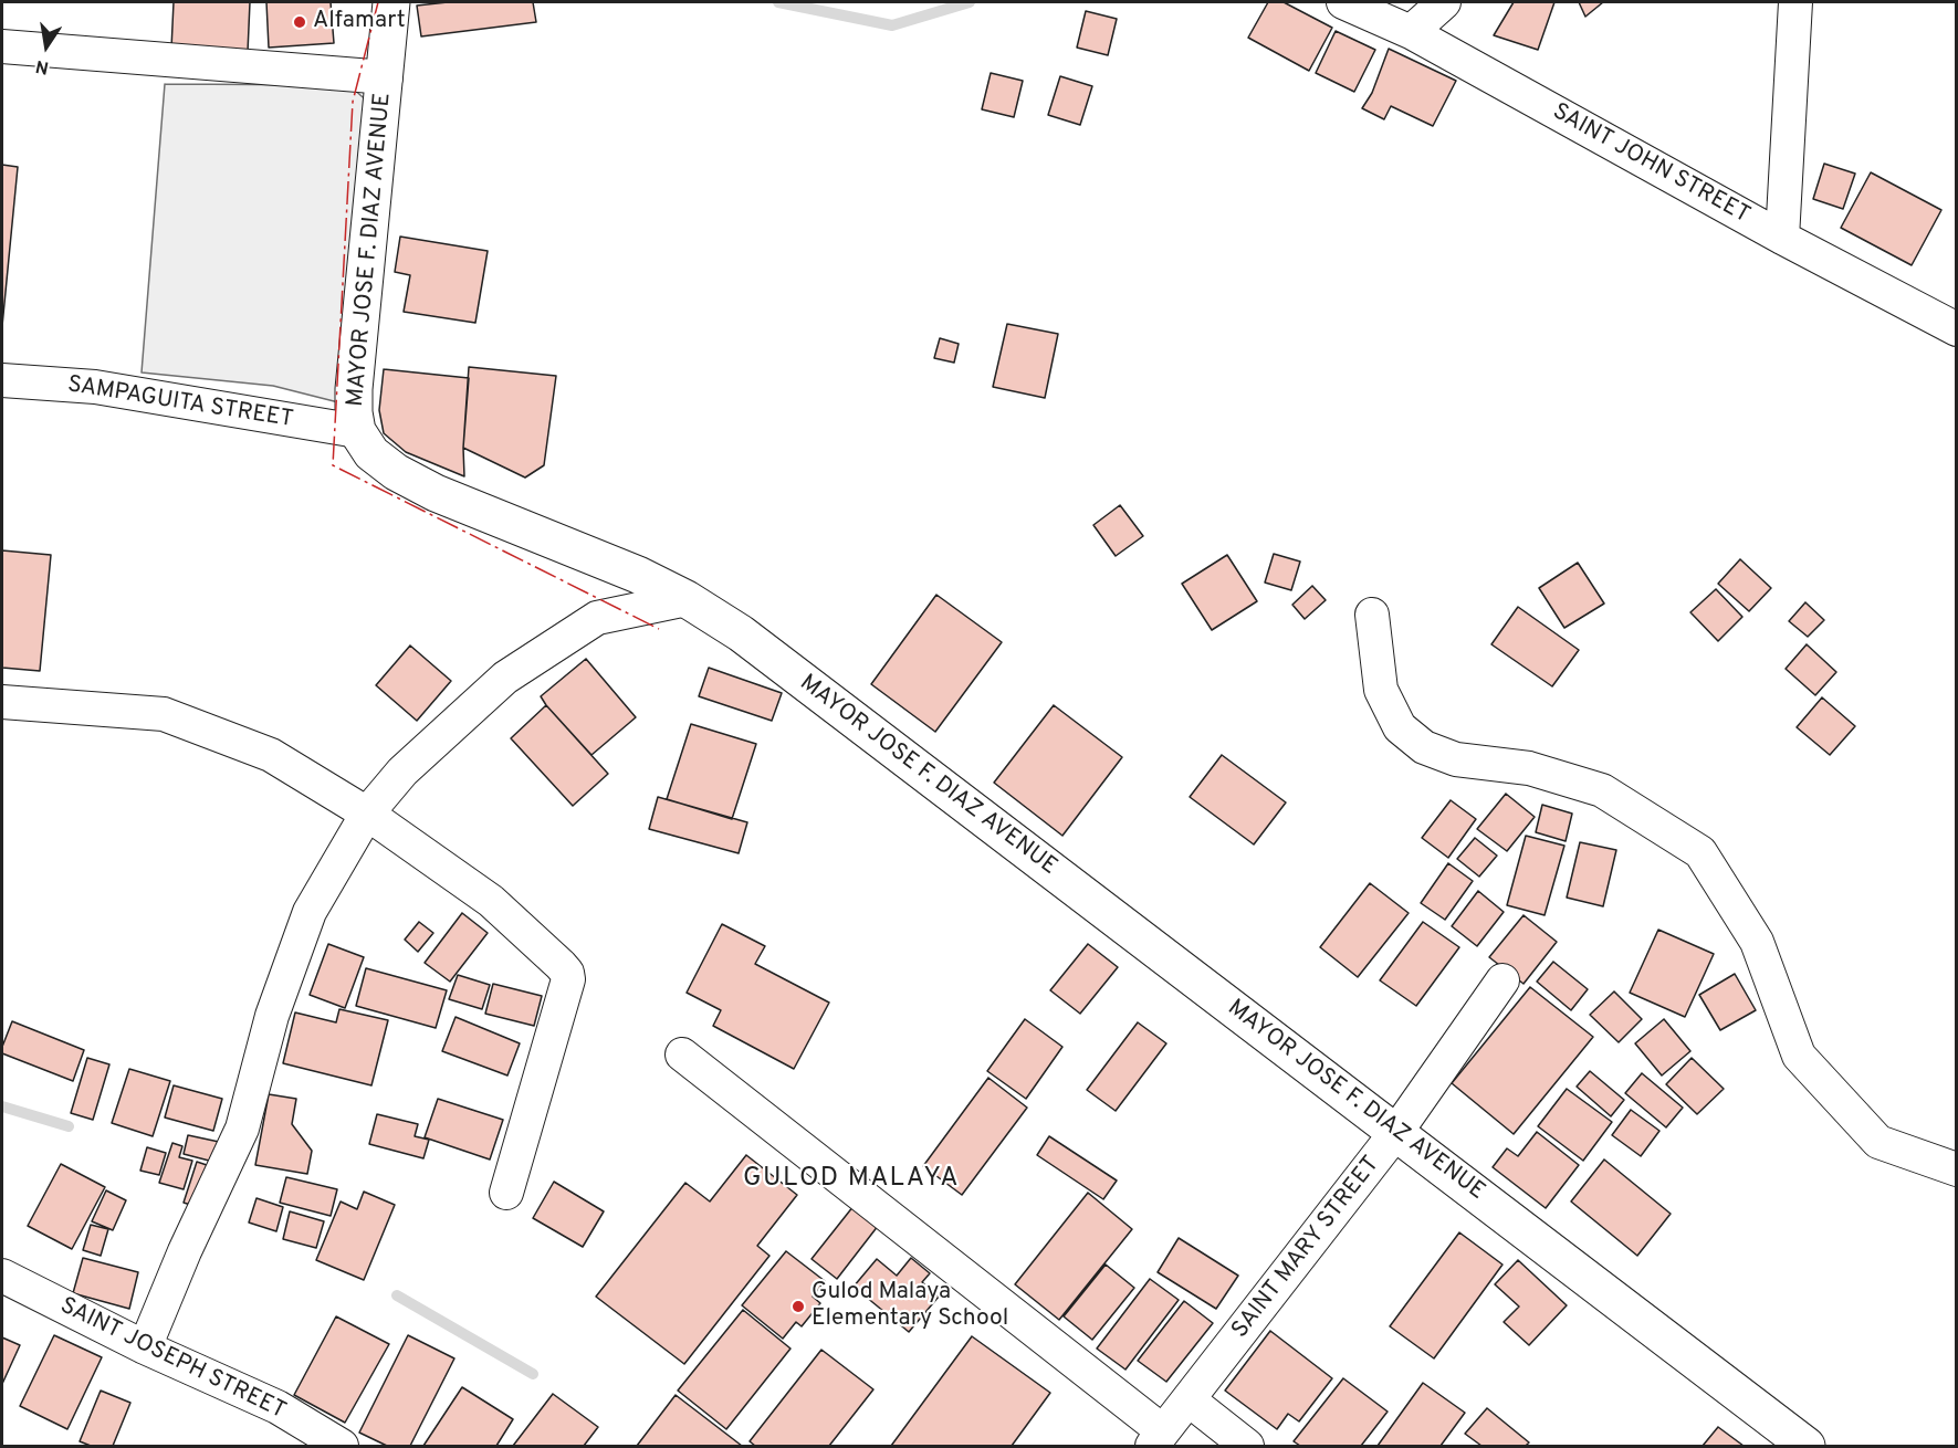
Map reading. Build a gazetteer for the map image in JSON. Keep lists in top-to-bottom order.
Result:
{
  "streets": {
    "main road": ["MAYOR JOSE F. DIAZ AVENUE"],
    "street": [
      "SAINT JOHN STREET",
      "SAMPAGUITA STREET",
      "SAINT MARY STREET",
      "SAINT JOSEPH STREET"
    ]
  },
  "crossings": [
    ["MAYOR JOSE F. DIAZ AVENUE", "SAMPAGUITA STREET"],
    ["MAYOR JOSE F. DIAZ AVENUE", "SAINT MARY STREET"]
  ],
  "districts": ["GULOD MALAYA"],
  "places": ["Alfamart", "Gulod Malaya Elementary School"],
  "north": "bottom"
}
